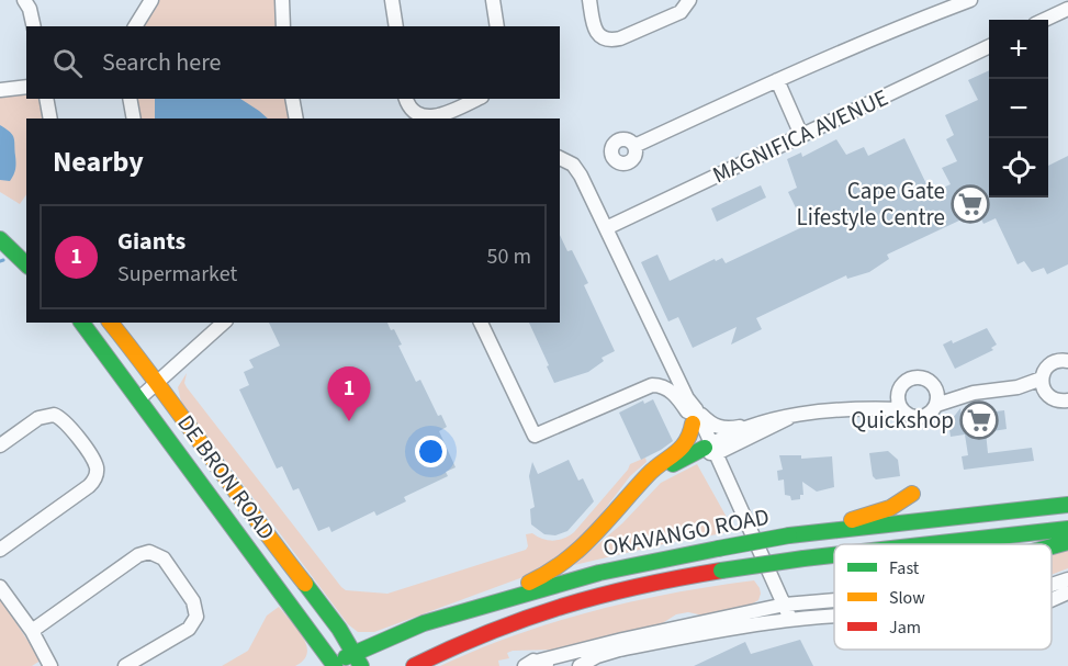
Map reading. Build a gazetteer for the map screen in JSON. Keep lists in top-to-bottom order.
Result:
{
  "streets": {
    "main road": ["DE BRON ROAD", "OKAVANGO ROAD"],
    "street": ["MAGNIFICA AVENUE"]
  },
  "crossings": [
    ["DE BRON ROAD", "OKAVANGO ROAD"]
  ],
  "places": {
    "supermarket": ["Cape Gate Lifestyle Centre", "Quickshop"]
  },
  "legend": ["Fast", "Slow", "Jam"],
  "page": {
    "map_buttons": ["+", "−"],
    "search": "Search here",
    "heading": "Nearby",
    "list": [
      {
        "mark": "1",
        "name": "Giants",
        "note": "Supermarket",
        "value": "50 m"
      }
    ],
    "pins": "1"
  }
}
